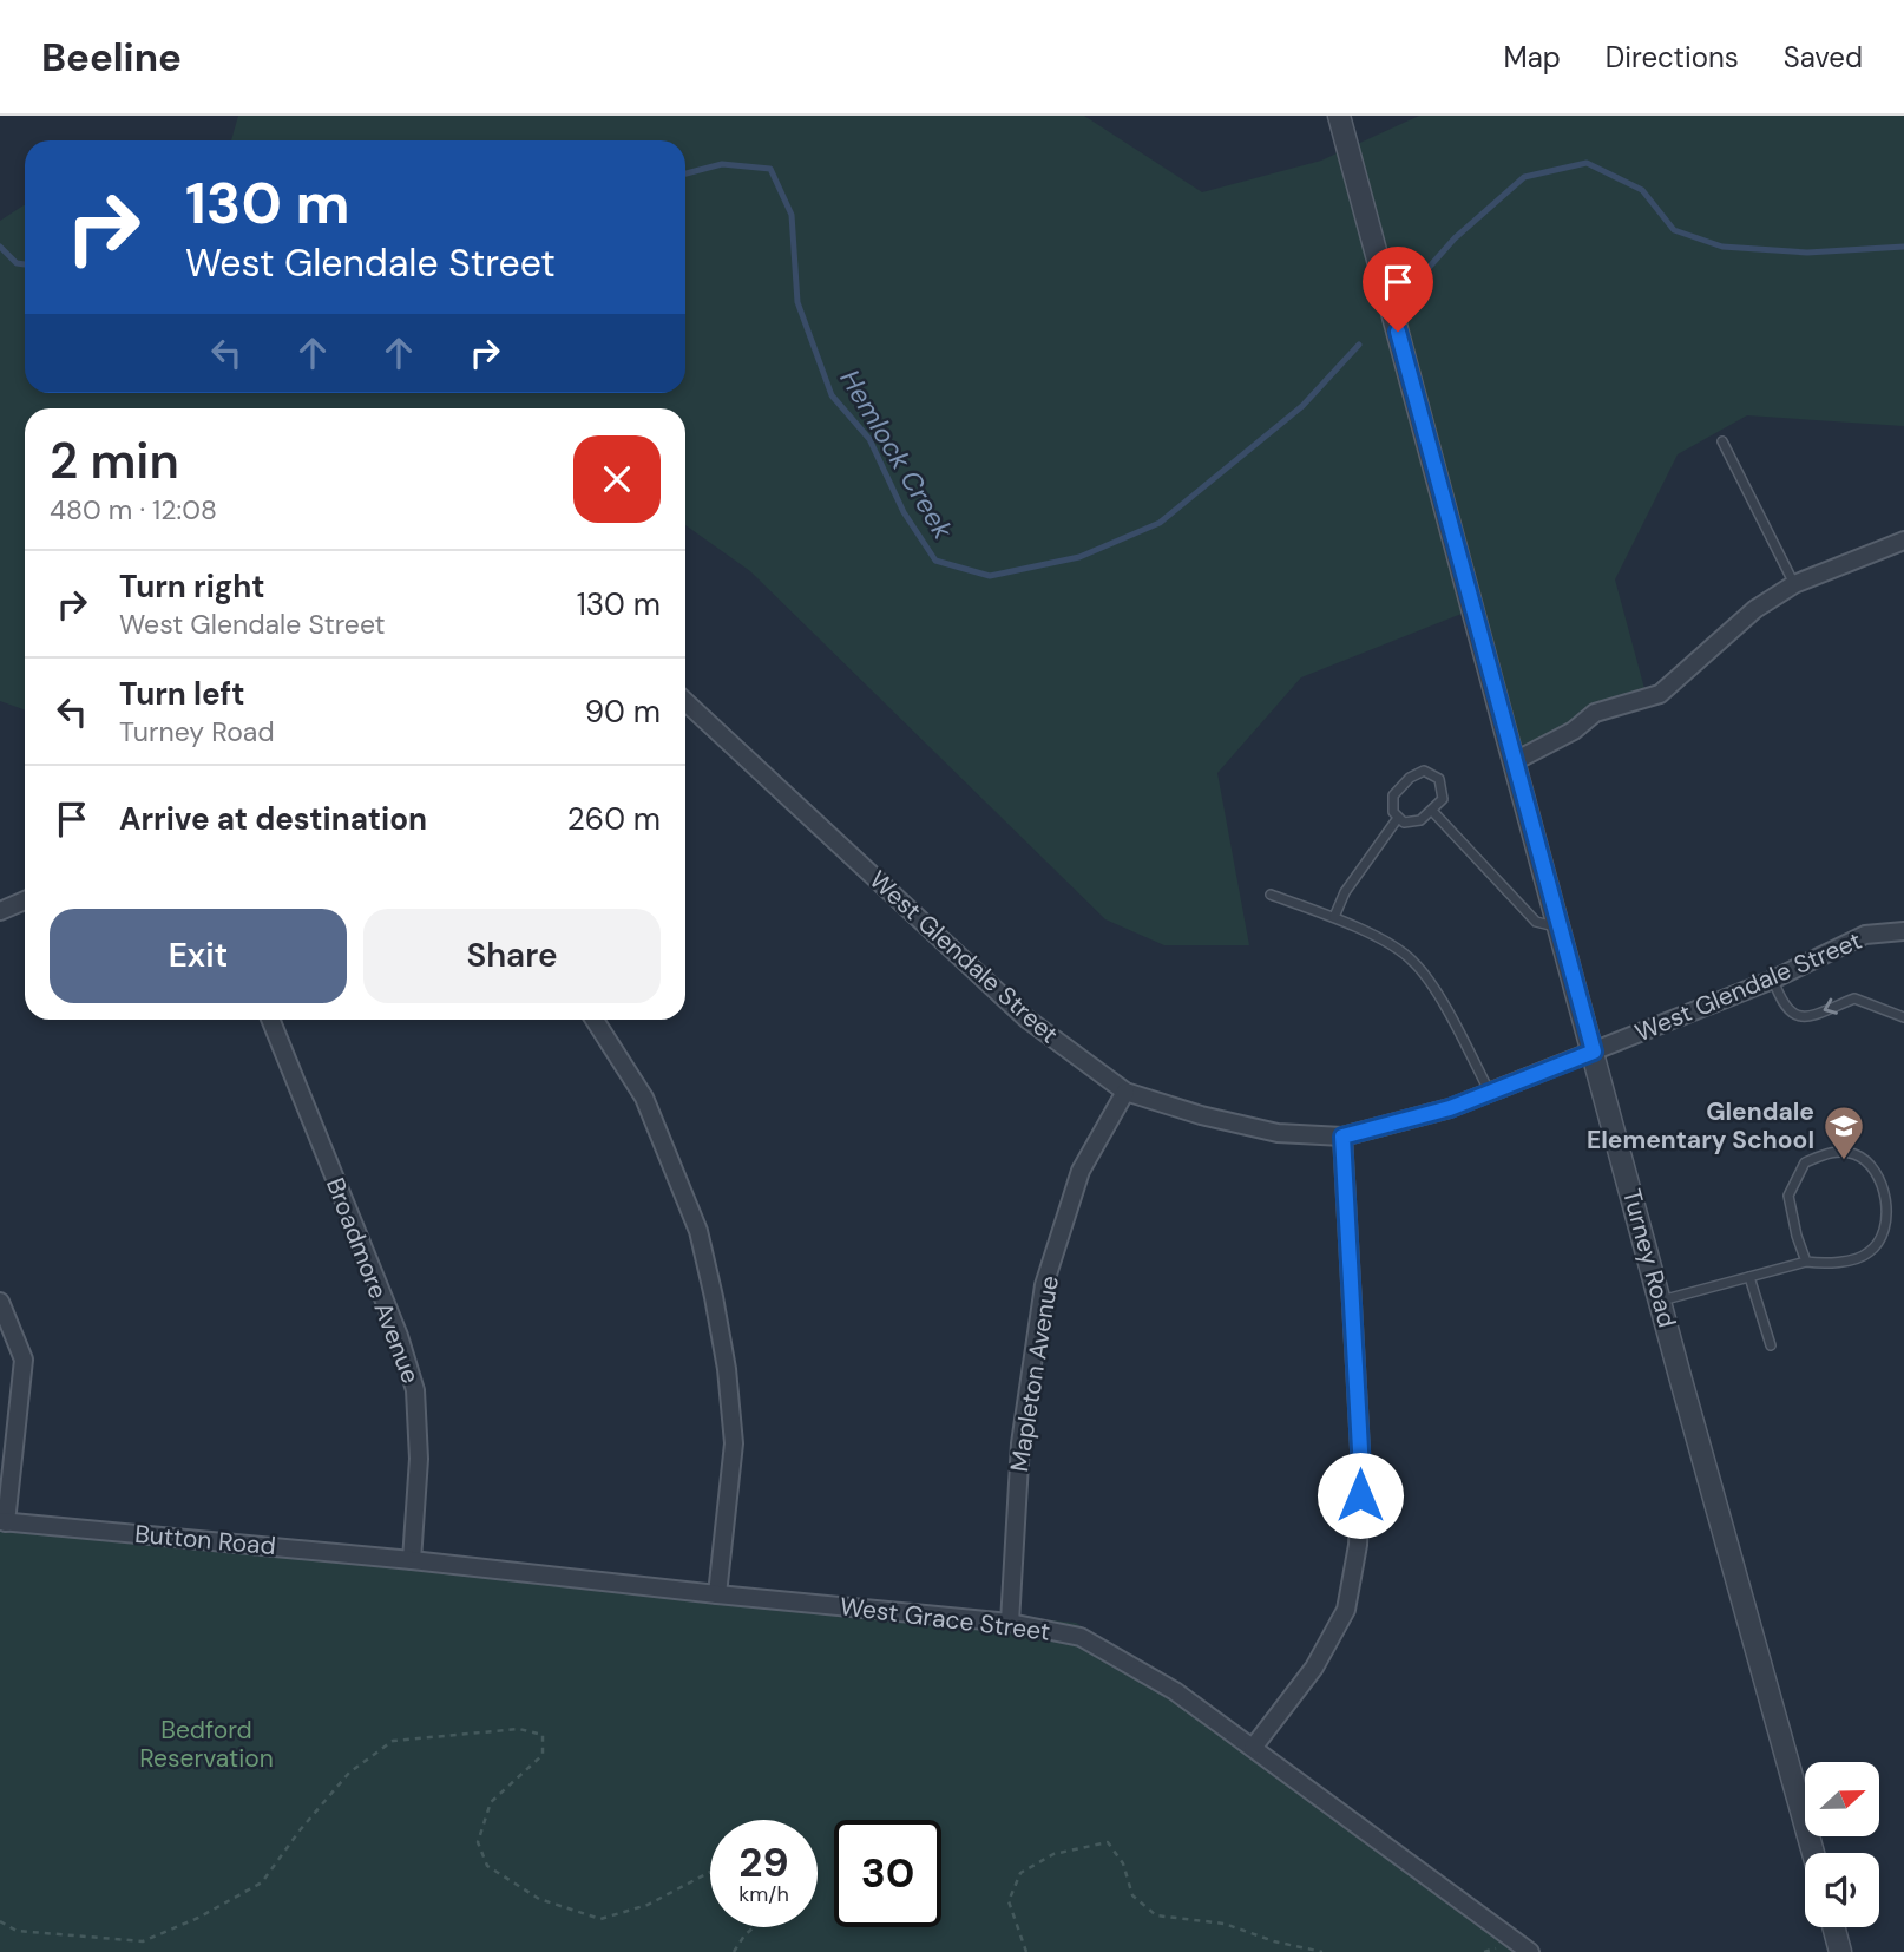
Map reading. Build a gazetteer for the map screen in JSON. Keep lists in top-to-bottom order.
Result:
{
  "streets": {
    "street": [
      "West Glendale Street",
      "Turney Road",
      "Broadmore Avenue",
      "Mapleton Avenue",
      "Button Road",
      "West Grace Street"
    ]
  },
  "crossings": [
    ["West Glendale Street", "Turney Road"],
    ["West Glendale Street", "Mapleton Avenue"],
    ["Broadmore Avenue", "Button Road"],
    ["Broadmore Avenue", "West Grace Street"],
    ["Mapleton Avenue", "West Grace Street"],
    ["Button Road", "West Grace Street"]
  ],
  "water": ["Hemlock Creek"],
  "parks": ["Bedford Reservation"],
  "places": {
    "school or university": ["Glendale Elementary School"]
  },
  "north": "right",
  "page": {
    "header": "Beeline",
    "nav": ["Map", "Directions", "Saved"],
    "turn": ["130 m", "West Glendale Street"],
    "heading": ["2 min", "480 m · 12:08"],
    "list": [
      {
        "name": "Turn right",
        "note": "West Glendale Street",
        "value": "130 m"
      },
      {
        "name": "Turn left",
        "note": "Turney Road",
        "value": "90 m"
      },
      {
        "name": "Arrive at destination",
        "value": "260 m"
      }
    ],
    "buttons": ["Exit", "Share"],
    "speed": "29 km/h",
    "limit": "30"
  }
}
